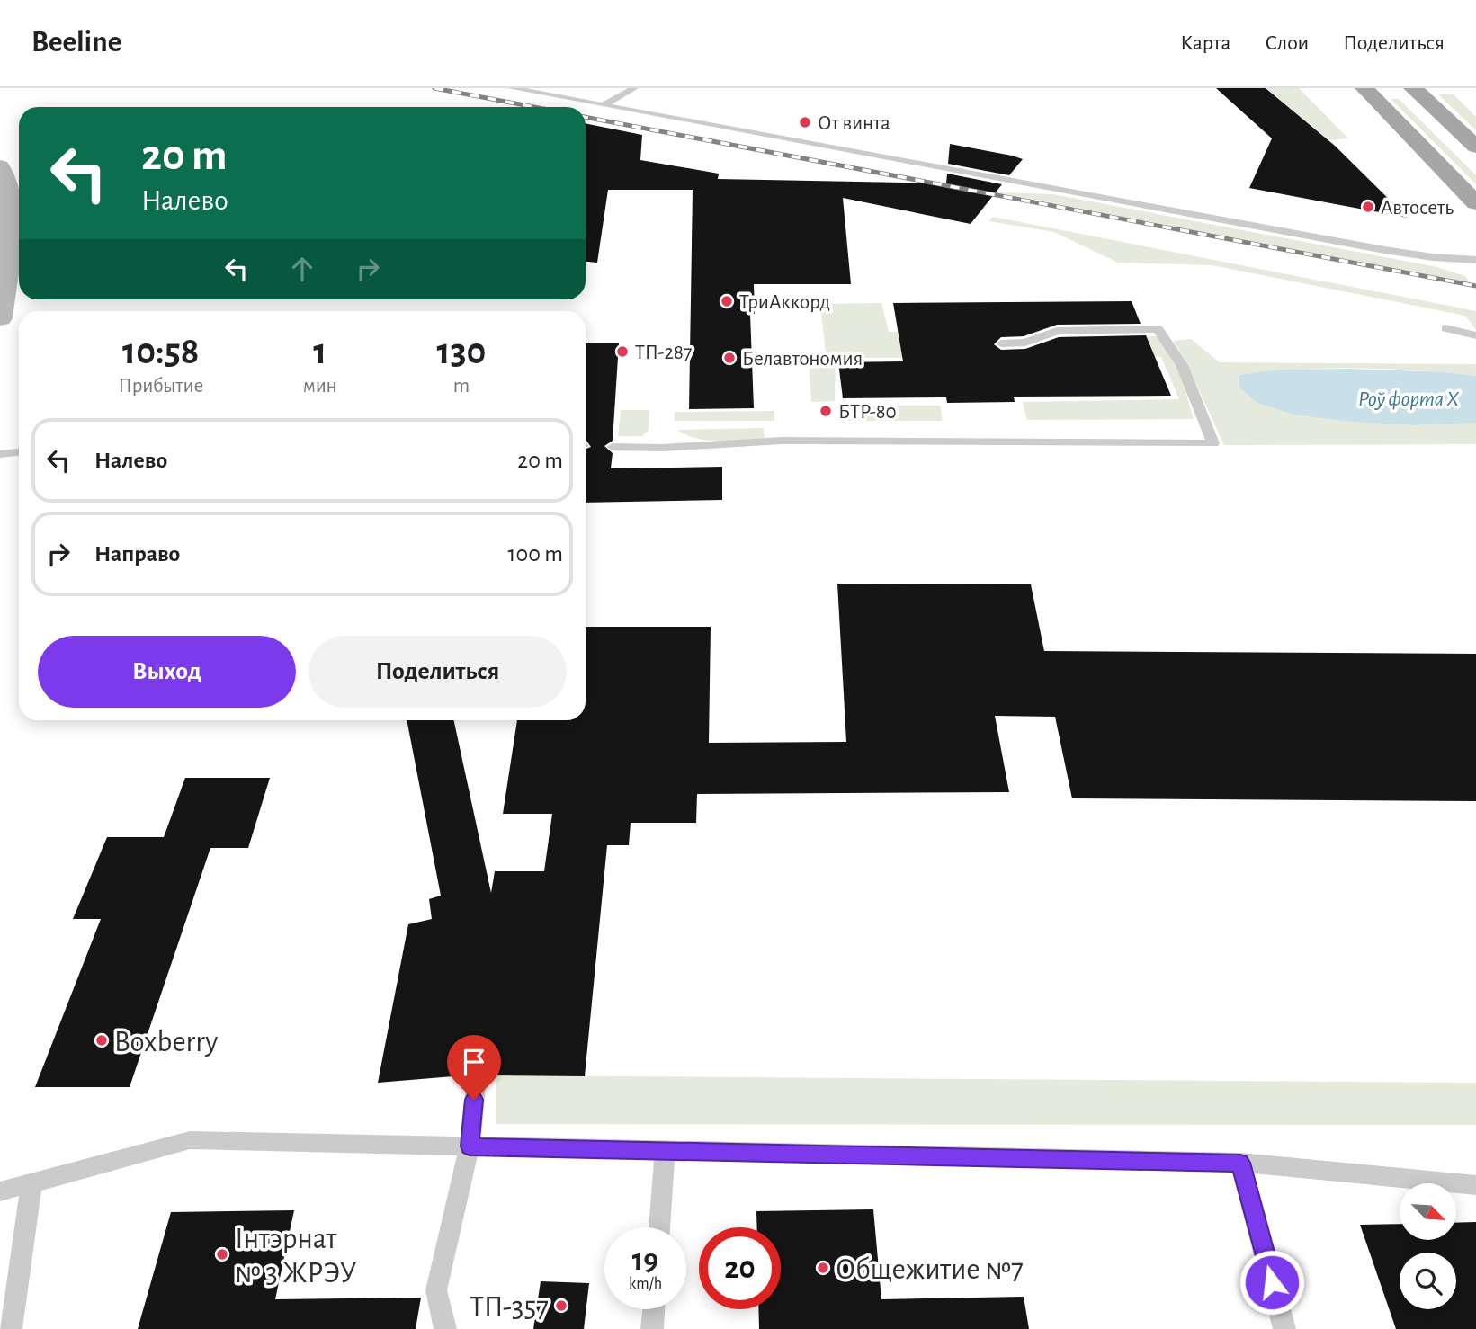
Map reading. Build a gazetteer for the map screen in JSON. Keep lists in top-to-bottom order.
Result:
{
  "water": ["Роў форта X"],
  "places": [
    "От винта",
    "Автосеть",
    "ТриАккорд",
    "ТП-287",
    "Белавтономия",
    "БТР-80",
    "Boxberry",
    "Інтэрнат № 3 ЖРЭУ",
    "Общежитие №7",
    "ТП-357"
  ],
  "north": "bottom right",
  "page": {
    "header": "Beeline",
    "nav": ["Карта", "Слои", "Поделиться"],
    "turn": ["20 m", "Налево"],
    "eta": [
      "10:58",
      "Прибытие",
      "1",
      "мин",
      "130",
      "m"
    ],
    "list": [
      {
        "name": "Налево",
        "value": "20 m"
      },
      {
        "name": "Направо",
        "value": "100 m"
      }
    ],
    "buttons": ["Выход", "Поделиться"],
    "speed": "19 km/h",
    "limit": "20"
  }
}
